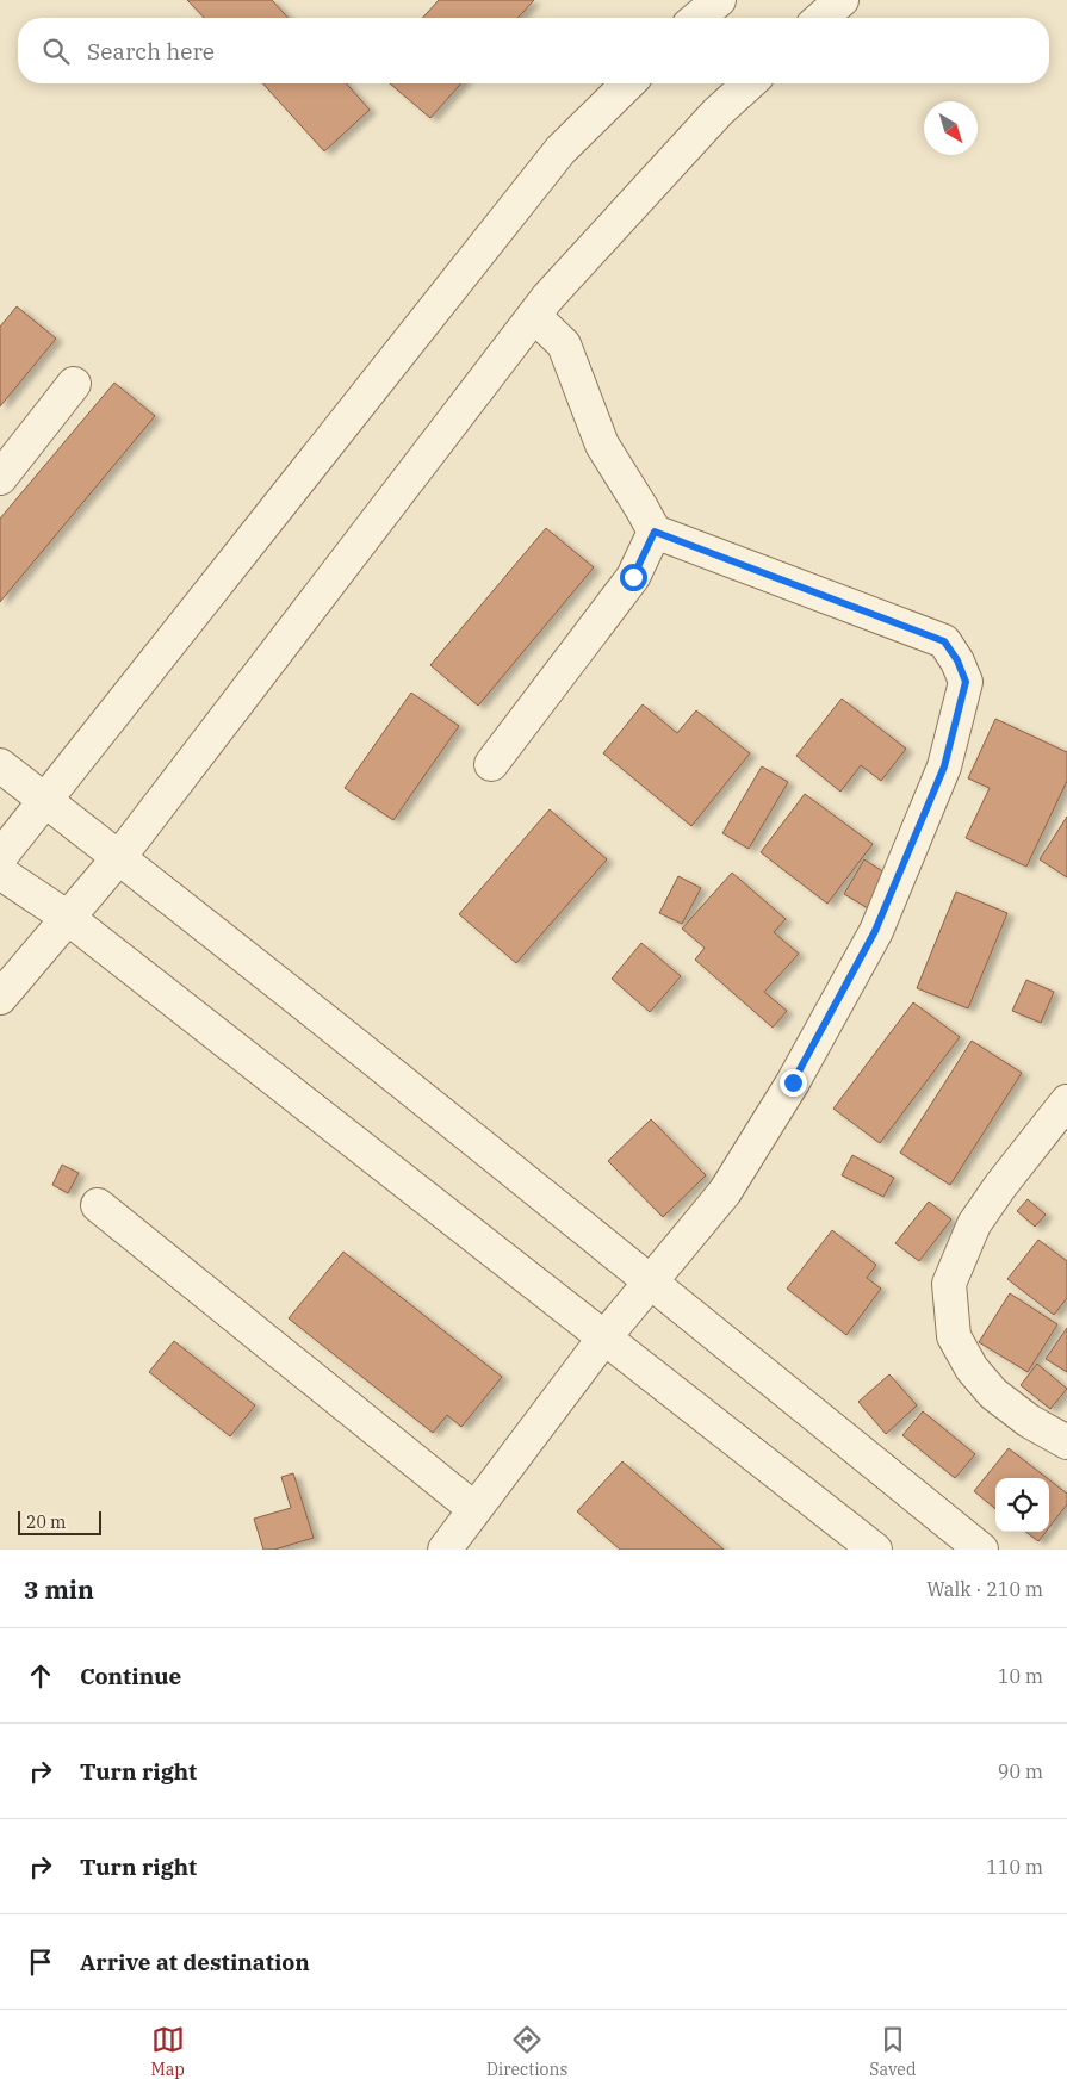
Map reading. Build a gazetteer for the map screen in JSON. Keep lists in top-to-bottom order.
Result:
{
  "scale_bar": "20 m",
  "north": "bottom right",
  "page": {
    "search": "Search here",
    "scale": "20 m",
    "heading": ["3 min", "Walk · 210 m"],
    "list": [
      ["Continue", "10 m"],
      ["Turn right", "90 m"],
      ["Turn right", "110 m"],
      "Arrive at destination"
    ],
    "nav": ["Map", "Directions", "Saved"]
  }
}
